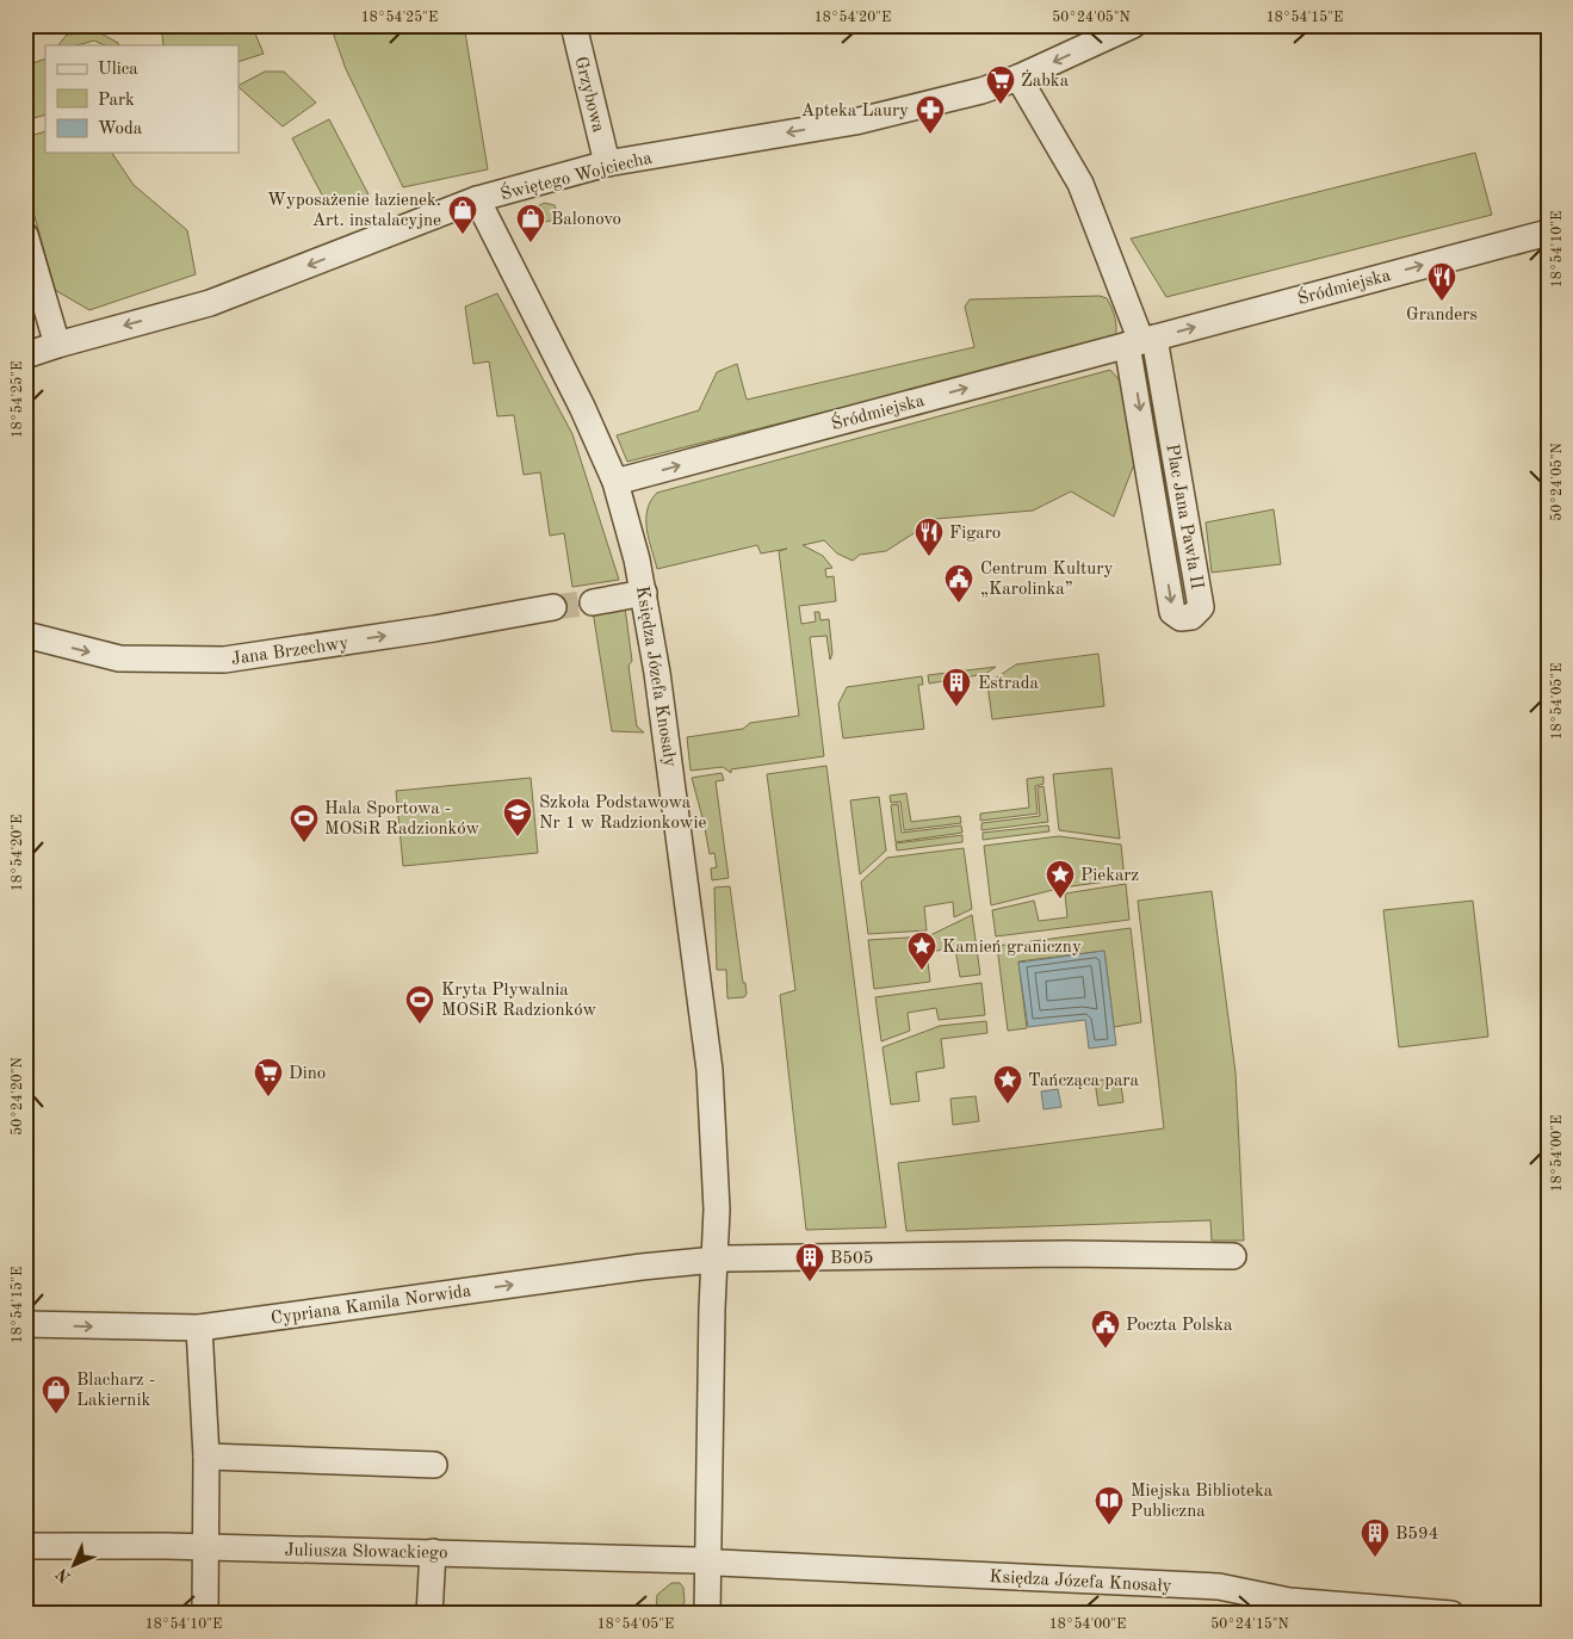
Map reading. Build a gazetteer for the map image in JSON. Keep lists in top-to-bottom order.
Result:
{
  "streets": {
    "street": [
      "Grzybowa",
      "Świętego Wojciecha",
      "Śródmiejska",
      "Plac Jana Pawła II",
      "Jana Brzechwy",
      "Księdza Józefa Knosały",
      "Cypriana Kamila Norwida",
      "Juliusza Słowackiego"
    ]
  },
  "crossings": [
    ["Grzybowa", "Świętego Wojciecha"],
    ["Świętego Wojciecha", "Księdza Józefa Knosały"],
    ["Śródmiejska", "Plac Jana Pawła II"],
    ["Śródmiejska", "Księdza Józefa Knosały"],
    ["Księdza Józefa Knosały", "Cypriana Kamila Norwida"],
    ["Księdza Józefa Knosały", "Juliusza Słowackiego"]
  ],
  "one_way": ["Świętego Wojciecha", "Śródmiejska", "Jana Brzechwy"],
  "places": {
    "supermarket": ["Żabka", "Dino"],
    "pharmacy": ["Apteka Laury"],
    "shop": ["Wyposażenie łazienek. Art. instalacyjne", "Balonovo", "Blacharz - Lakiernik"],
    "restaurant": ["Granders", "Figaro"],
    "public building": ["Centrum Kultury „Karolinka”", "Poczta Polska"],
    "building": ["Estrada", "B505", "B594"],
    "school or university": ["Szkoła Podstawowa Nr 1 w Radzionkowie"],
    "sports": ["Hala Sportowa - MOSiR Radzionków", "Kryta Pływalnia MOSiR Radzionków"],
    "place": ["Piekarz", "Kamień graniczny", "Tańcząca para"],
    "library": ["Miejska Biblioteka Publiczna"]
  },
  "legend": ["Ulica", "Park", "Woda"],
  "north": "bottom left",
  "coordinates": [
    "18°54'25\"E",
    "18°54'20\"E",
    "50°24'05\"N",
    "18°54'15\"E",
    "18°54'10\"E",
    "18°54'05\"E",
    "50°24'20\"N",
    "18°54'00\"E",
    "50°24'15\"N"
  ]
}
